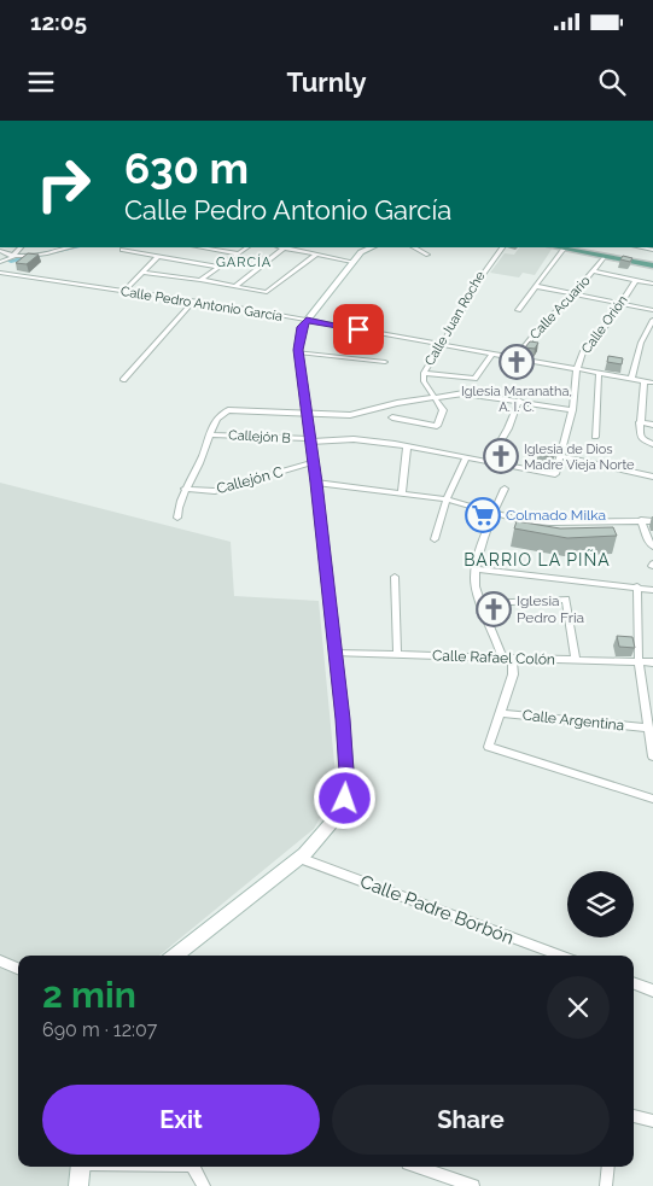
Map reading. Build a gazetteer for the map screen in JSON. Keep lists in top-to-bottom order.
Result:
{
  "streets": {
    "street": [
      "Calle Pedro Antonio García",
      "Calle Acuario",
      "Calle Juan Roche",
      "Calle Orión",
      "Callejón B",
      "Callejón C",
      "Calle Rafael Colón",
      "Calle Argentina",
      "Calle Padre Borbón"
    ]
  },
  "crossings": [
    ["Calle Pedro Antonio García", "Calle Acuario"],
    ["Calle Pedro Antonio García", "Calle Juan Roche"],
    ["Calle Pedro Antonio García", "Calle Orión"]
  ],
  "districts": ["GARCÍA", "BARRIO LA PIÑA"],
  "places": {
    "church": ["Iglesia Maranatha, A. I. C.", "Iglesia de Dios Madre Vieja Norte", "Iglesia Pedro Fria"],
    "supermarket": ["Colmado Milka"]
  },
  "page": {
    "status": "12:05",
    "header": "Turnly",
    "turn": ["630 m", "Calle Pedro Antonio García"],
    "heading": ["2 min", "690 m · 12:07"],
    "buttons": ["Exit", "Share"]
  }
}
